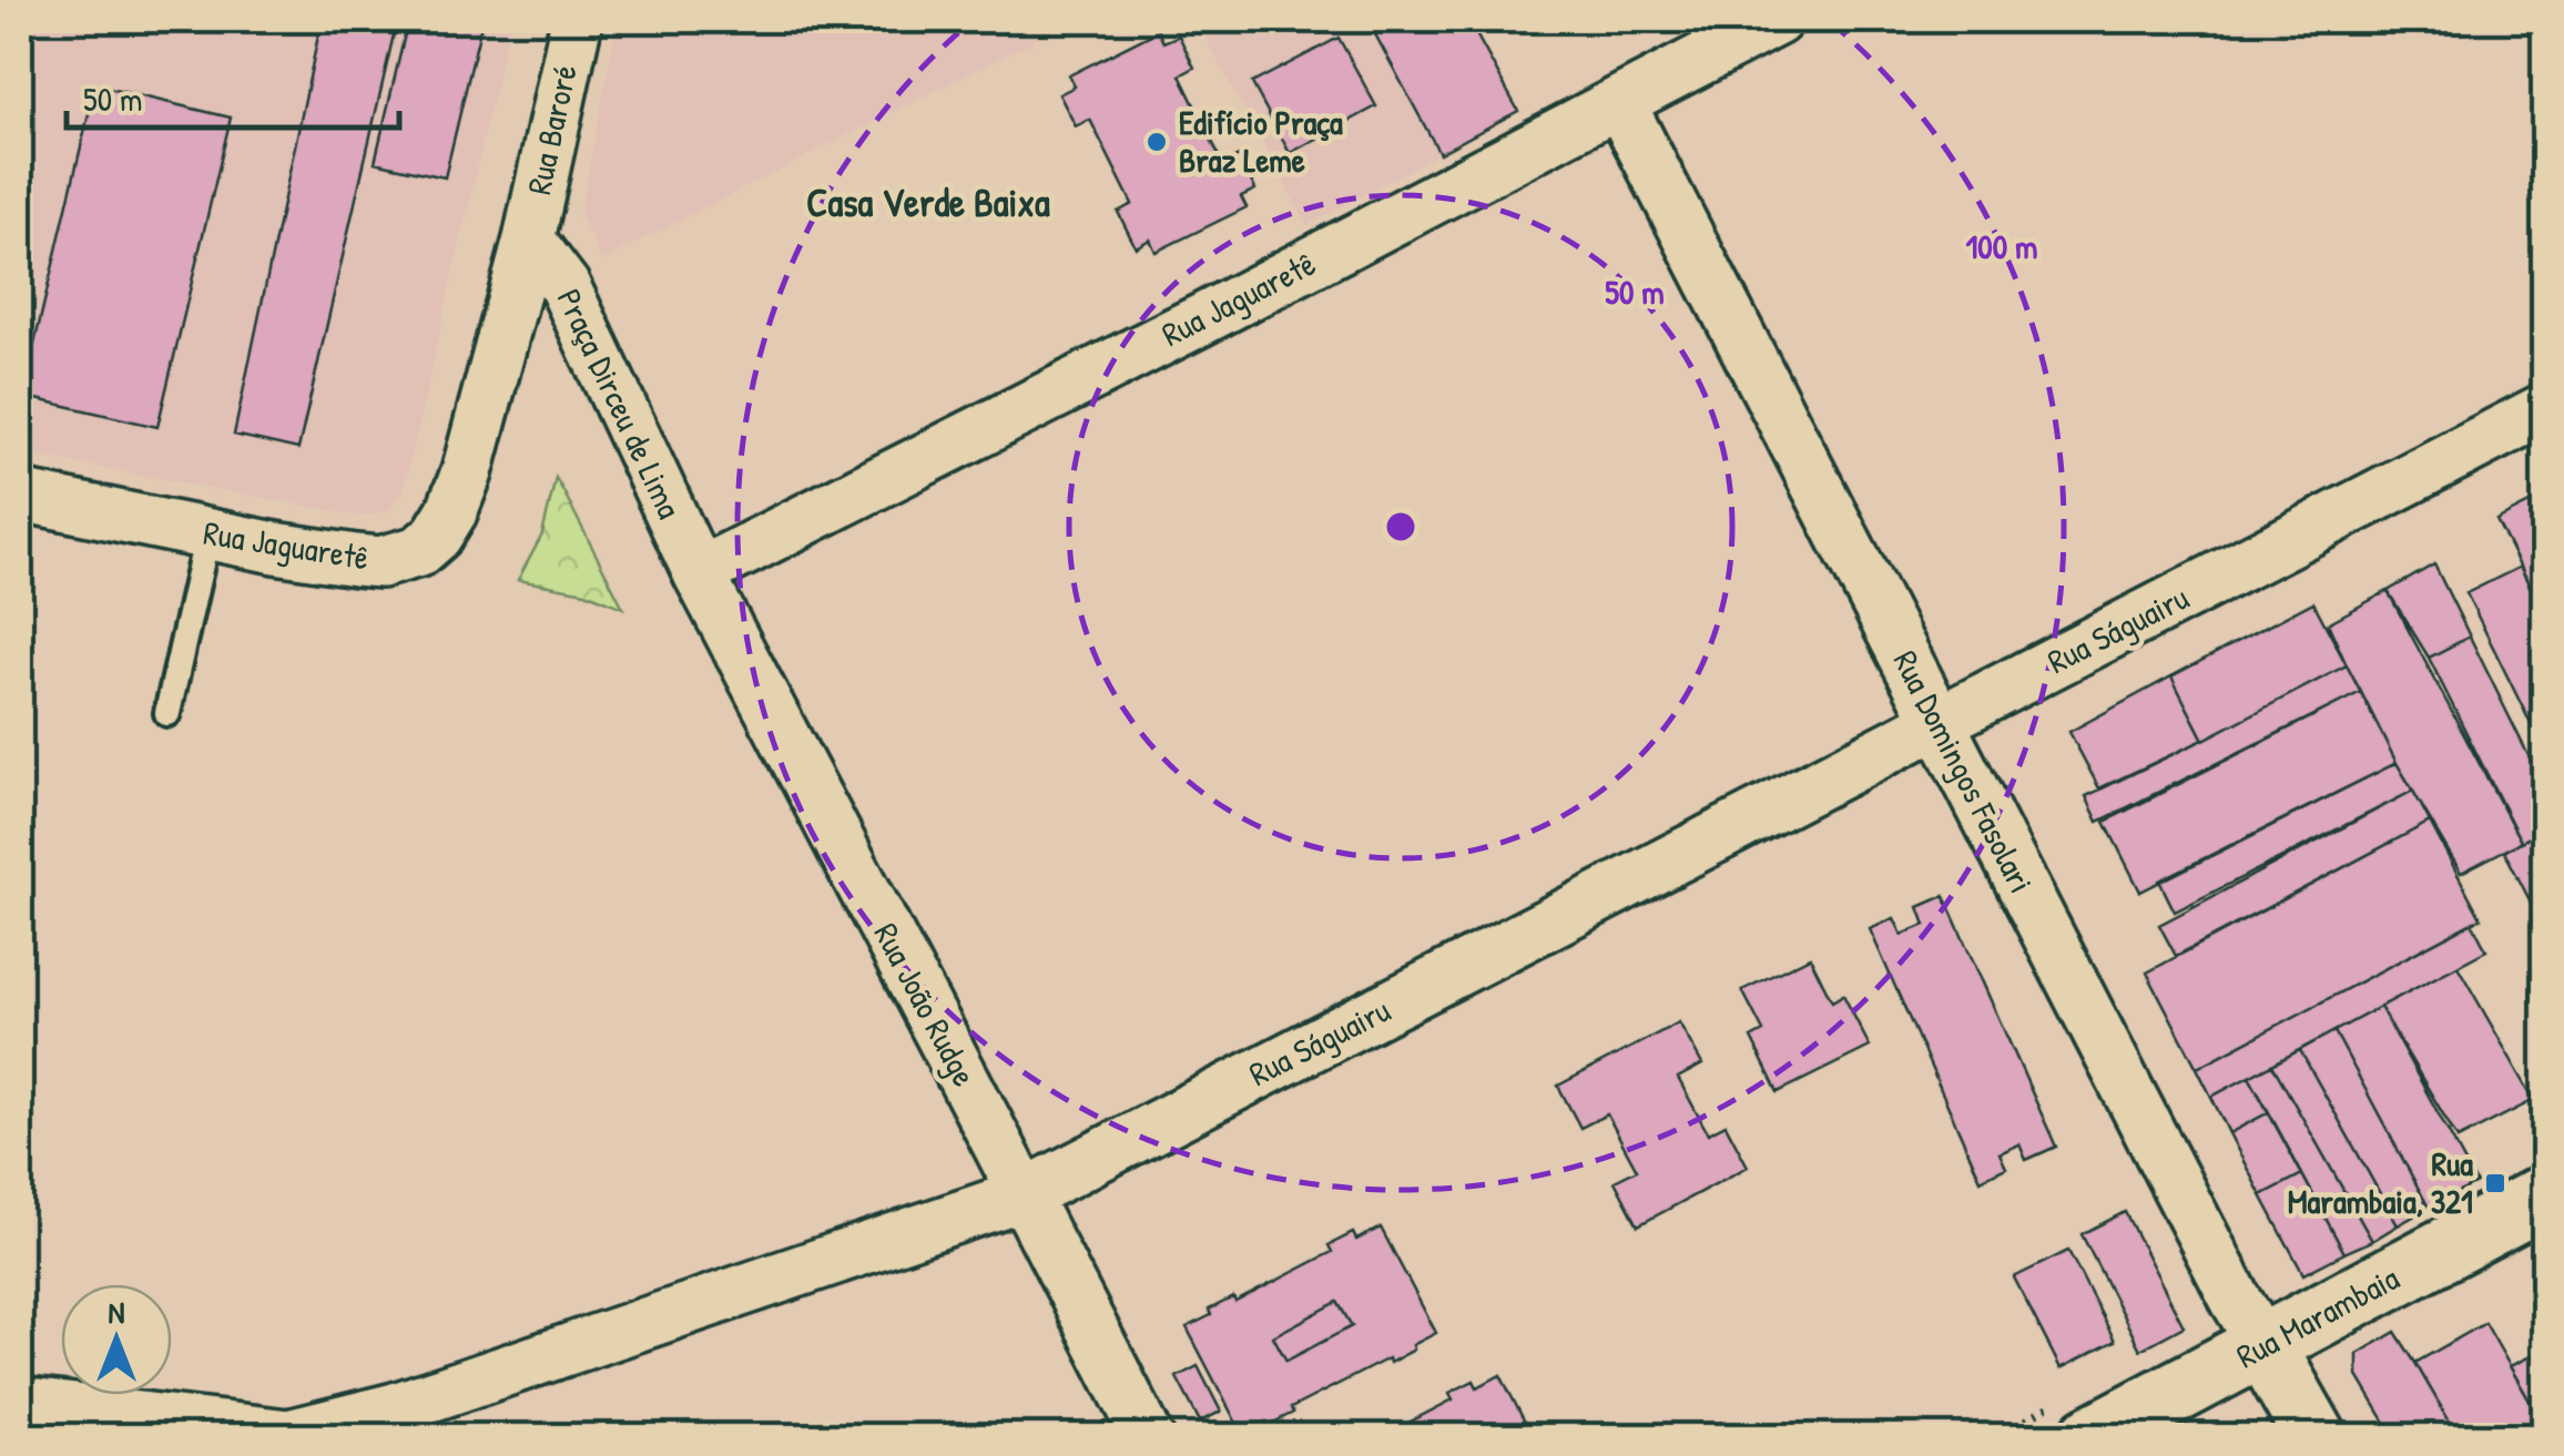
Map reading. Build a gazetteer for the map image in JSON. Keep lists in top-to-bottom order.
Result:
{
  "streets": {
    "street": [
      "Rua Baroré",
      "Rua Jaguaretê",
      "Praça Dirceu de Lima",
      "Rua Ságuairu",
      "Rua Domingos Fasolari",
      "Rua João Rudge",
      "Rua Marambaia"
    ]
  },
  "crossings": [
    ["Rua Baroré", "Rua Jaguaretê"],
    ["Rua Baroré", "Praça Dirceu de Lima"],
    ["Rua Jaguaretê", "Praça Dirceu de Lima"],
    ["Rua Jaguaretê", "Rua Domingos Fasolari"],
    ["Rua Jaguaretê", "Rua João Rudge"],
    ["Praça Dirceu de Lima", "Rua João Rudge"],
    ["Rua Ságuairu", "Rua Domingos Fasolari"],
    ["Rua Ságuairu", "Rua João Rudge"],
    ["Rua Domingos Fasolari", "Rua Marambaia"]
  ],
  "districts": ["Casa Verde Baixa"],
  "places": {
    "other": ["Edifício Praça Braz Leme"],
    "transit": ["Rua Marambaia, 321"]
  },
  "scale_bar": "50 m",
  "north": "top",
  "rings": ["100 m", "50 m"]
}
